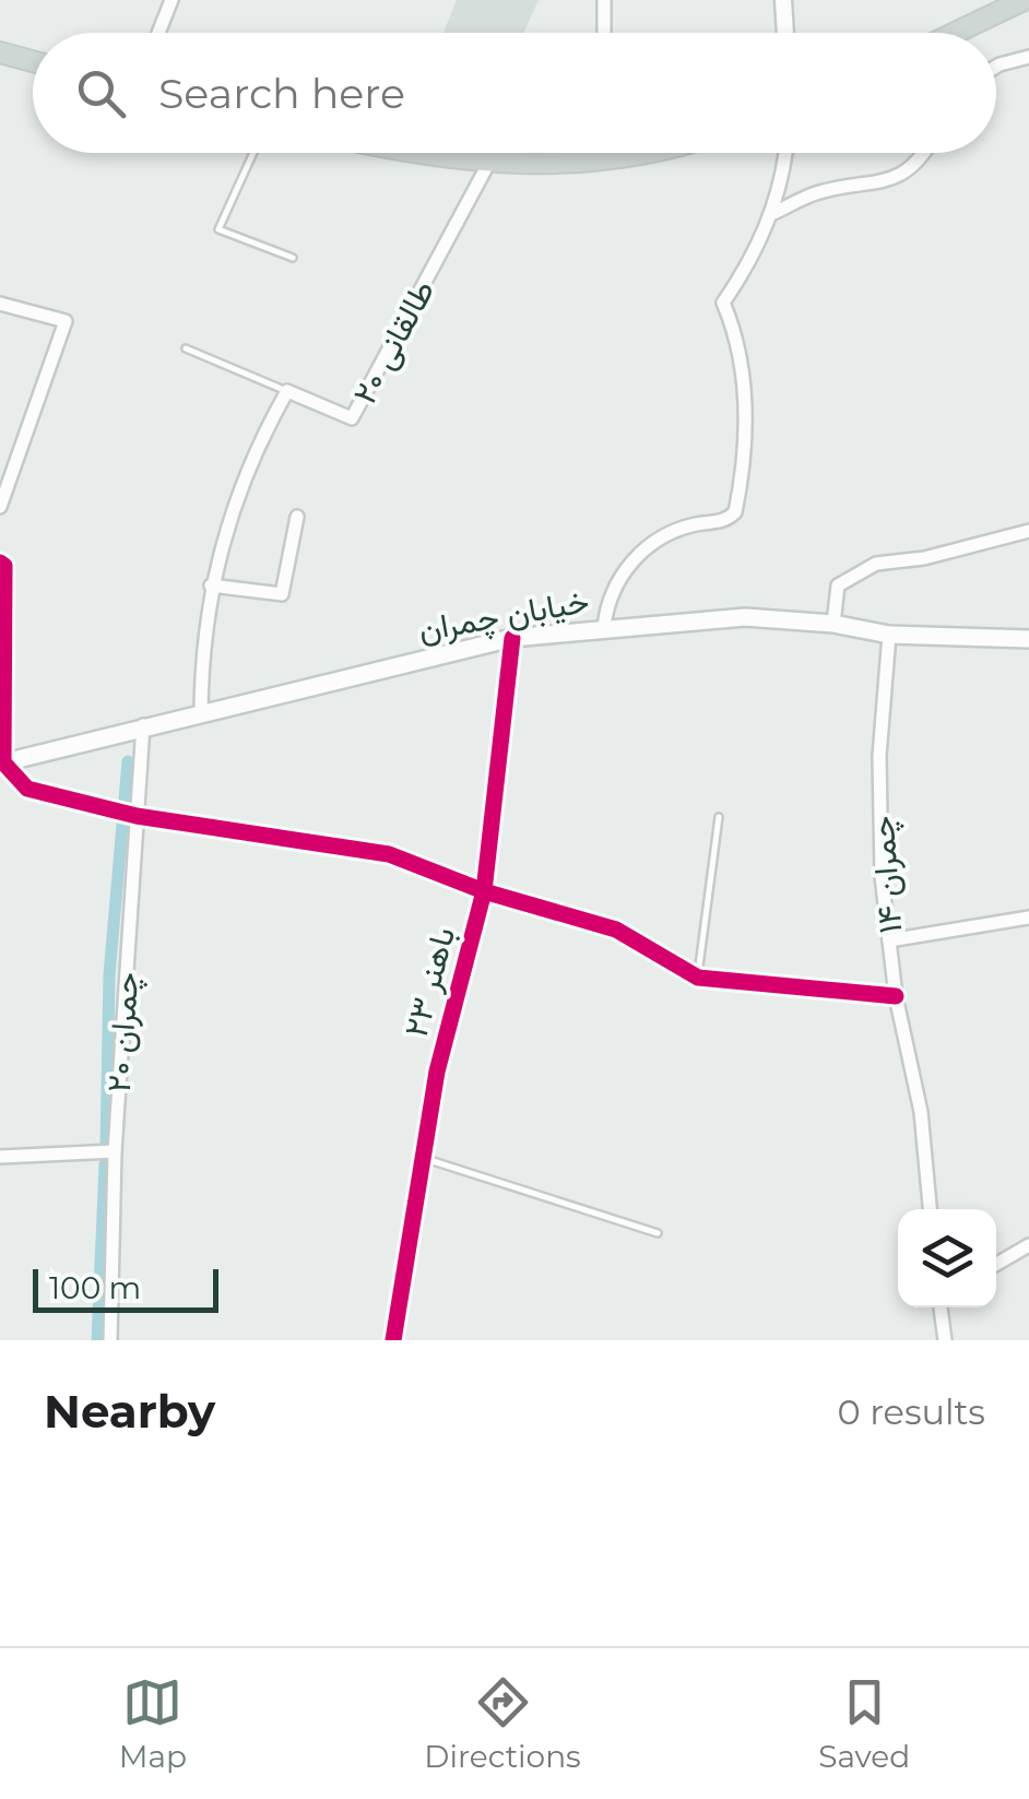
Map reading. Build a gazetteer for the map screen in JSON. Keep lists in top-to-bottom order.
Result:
{
  "streets": {
    "main road": ["خیابان چمران"],
    "street": [
      "طالقانی ۲۰",
      "چمران ۱۴",
      "باهنر ۲۳",
      "چمران ۲۰"
    ]
  },
  "crossings": [
    ["خیابان چمران", "چمران ۱۴"],
    ["خیابان چمران", "باهنر ۲۳"],
    ["خیابان چمران", "چمران ۲۰"]
  ],
  "scale_bar": "100 m",
  "page": {
    "search": "Search here",
    "scale": "100 m",
    "heading": ["Nearby", "0 results"],
    "nav": ["Map", "Directions", "Saved"]
  }
}
